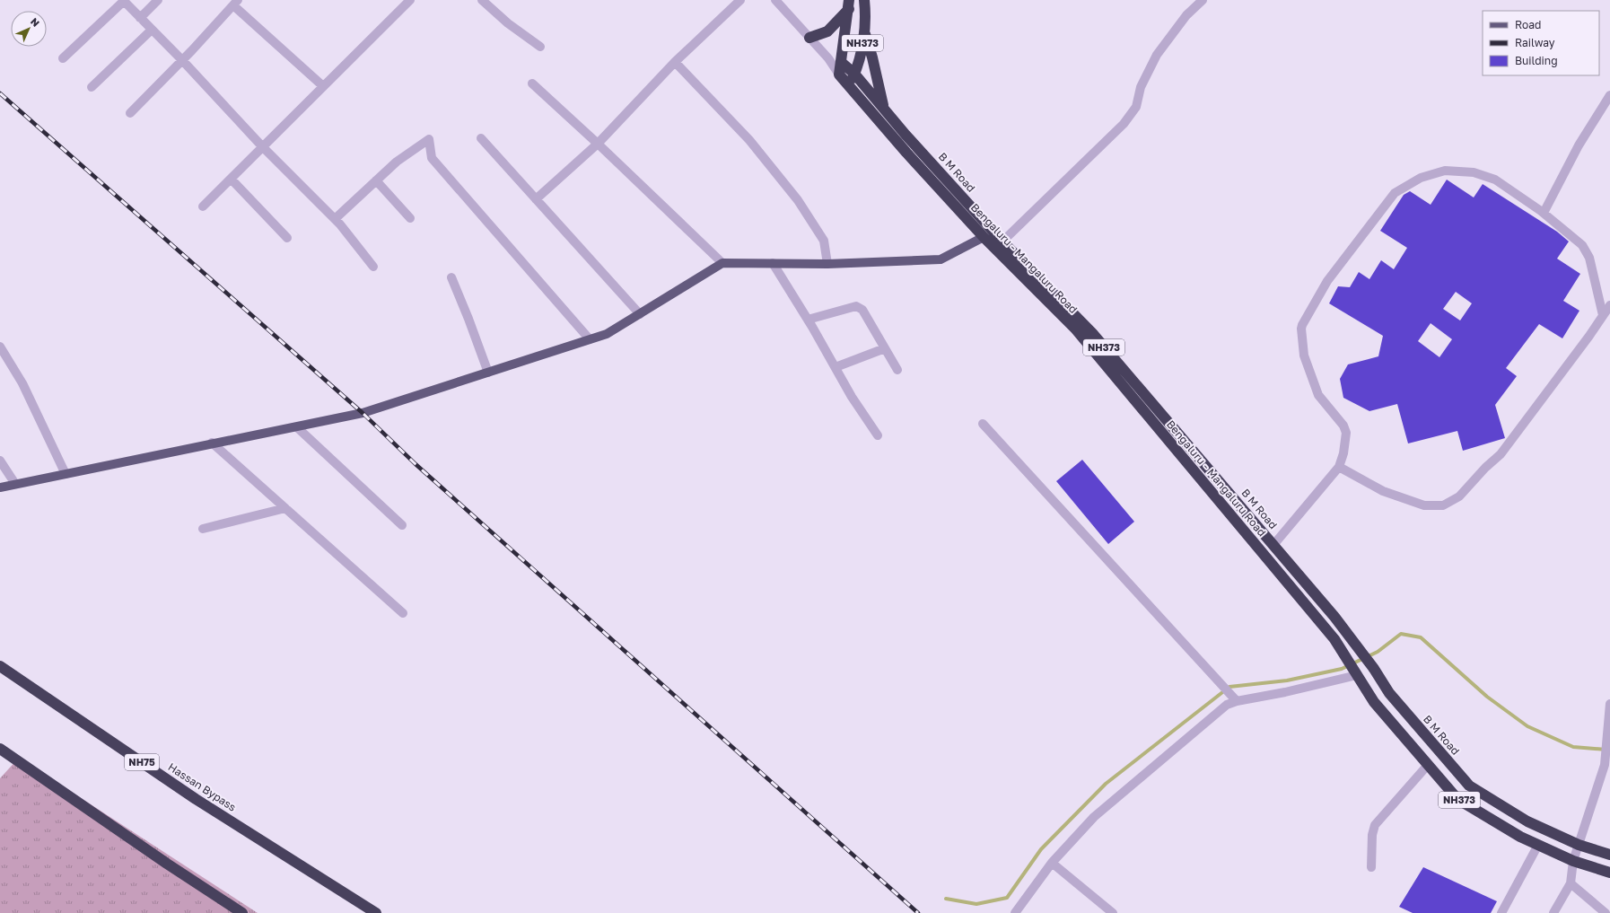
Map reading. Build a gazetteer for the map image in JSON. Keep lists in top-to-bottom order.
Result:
{
  "streets": {
    "highway": [
      "NH373",
      "B M Road",
      "Bengaluru - Mangaluru Road",
      "NH75",
      "Hassan Bypass"
    ]
  },
  "crossings": [
    ["NH373", "B M Road"],
    ["NH373", "Bengaluru - Mangaluru Road"]
  ],
  "legend": ["Road", "Railway", "Building"],
  "north": "top right"
}
